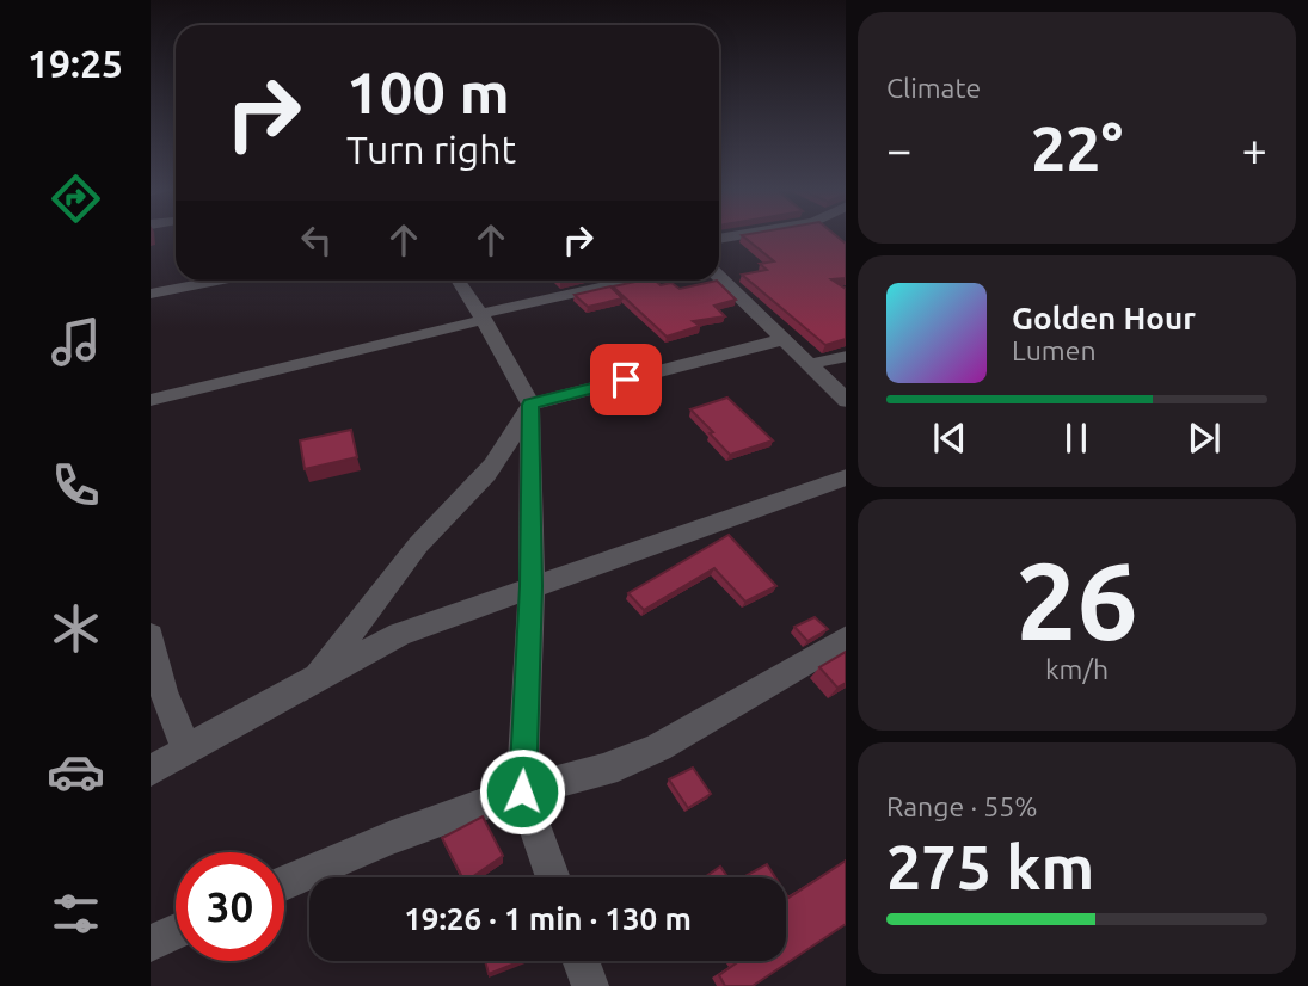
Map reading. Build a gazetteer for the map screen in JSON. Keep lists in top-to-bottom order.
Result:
{
  "page": {
    "tabs": "19:25",
    "tile": [
      "Climate",
      ["26", "km/h"],
      ["Range · 55%", "275 km"]
    ],
    "turn": ["100 m", "Turn right"],
    "heat": ["−", "22°", "+"],
    "song": ["Golden Hour", "Lumen"],
    "limit": "30",
    "trip": "19:26 · 1 min · 130 m"
  }
}
